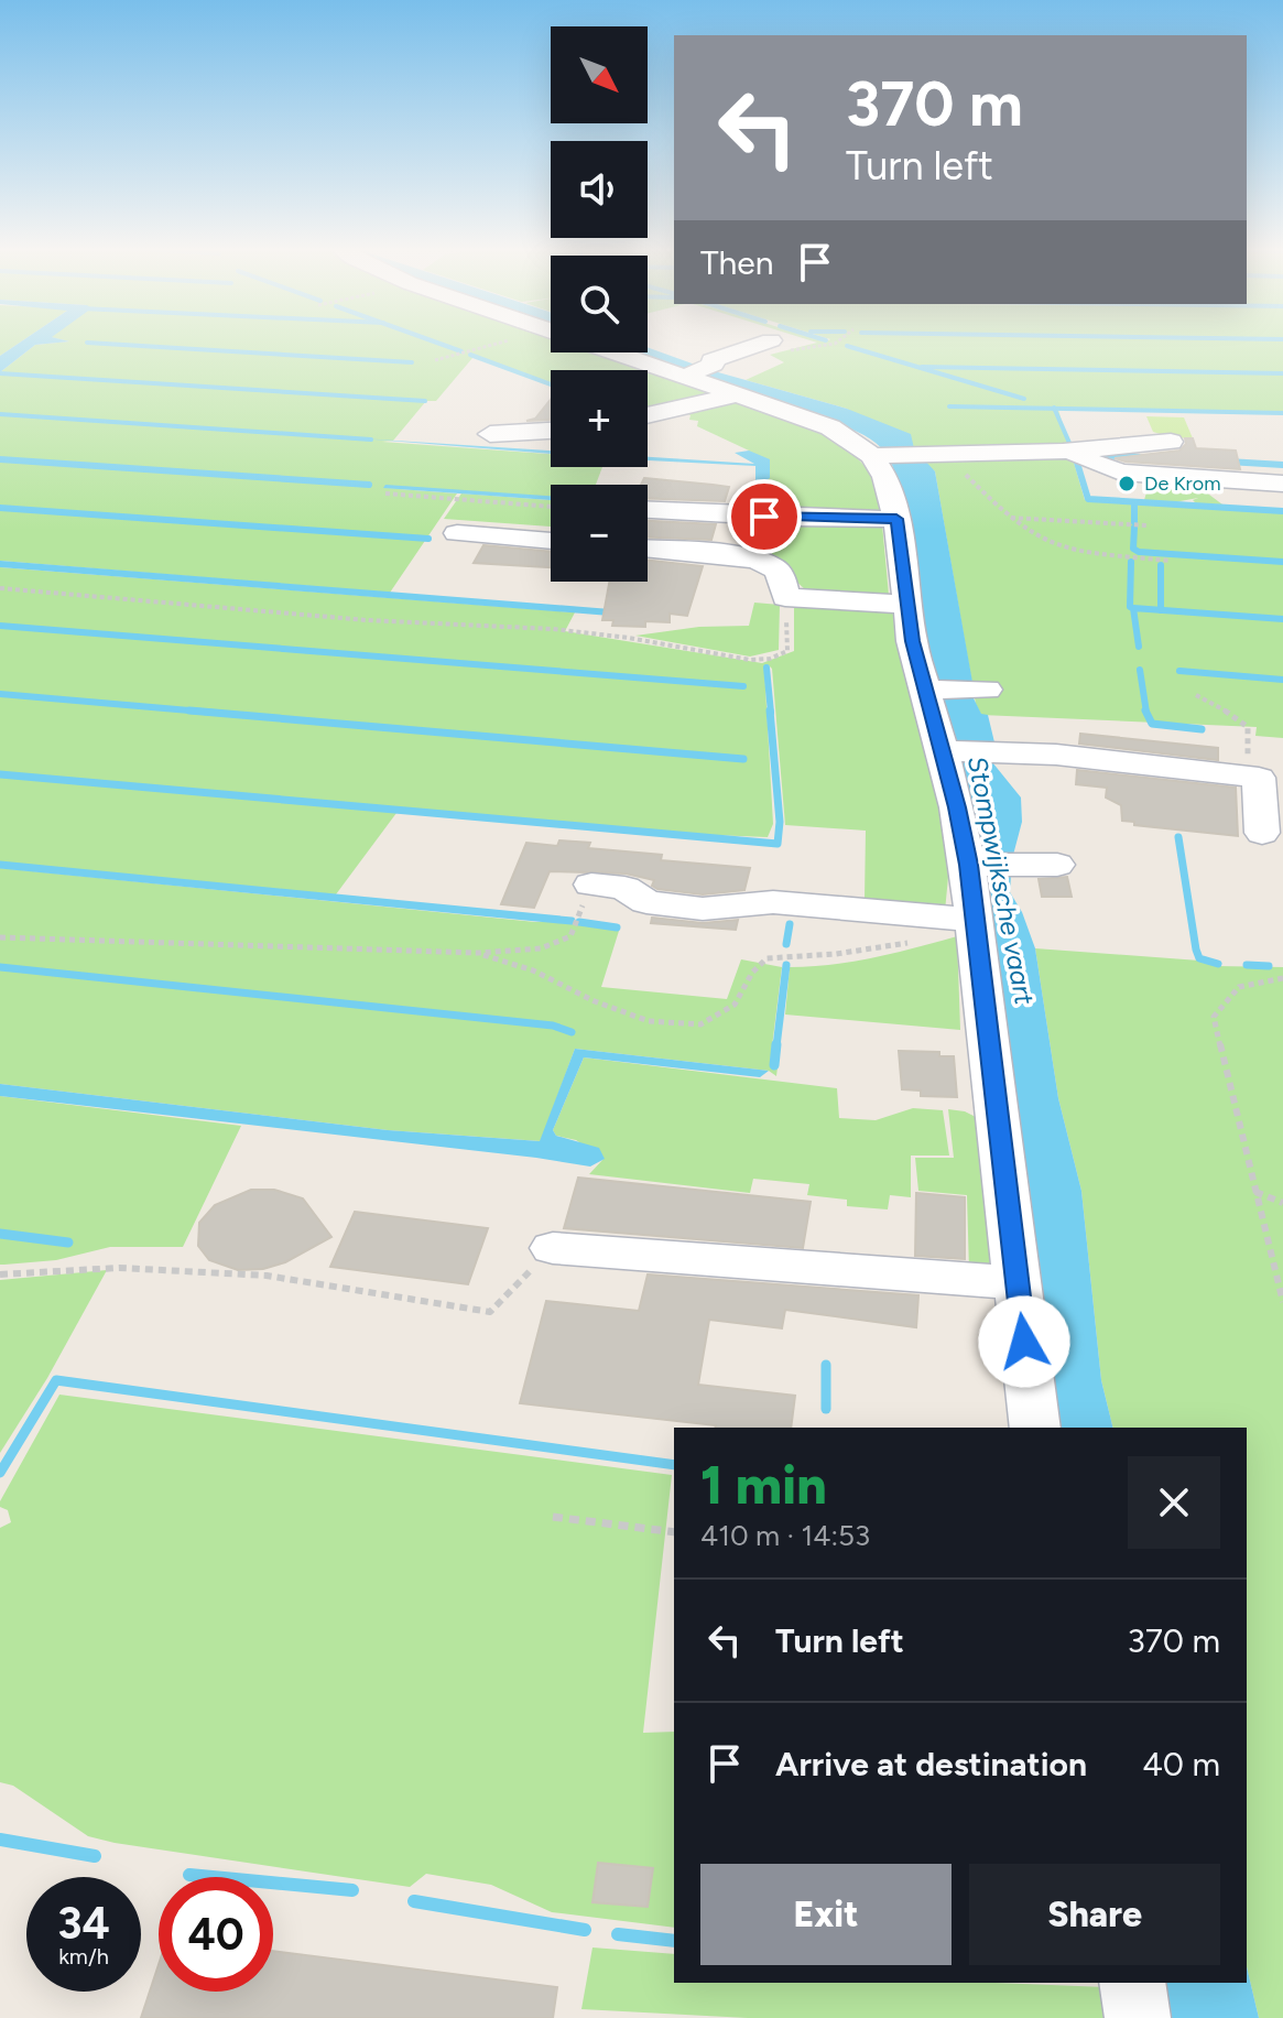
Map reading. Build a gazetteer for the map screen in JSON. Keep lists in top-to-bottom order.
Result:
{
  "water": ["Stompwijksche vaart"],
  "places": ["De Krom"],
  "north": "bottom right",
  "page": {
    "map_buttons": ["+", "−"],
    "turn": ["370 m", "Turn left"],
    "then": "Then",
    "heading": ["1 min", "410 m · 14:53"],
    "list": [
      {
        "name": "Turn left",
        "value": "370 m"
      },
      {
        "name": "Arrive at destination",
        "value": "40 m"
      }
    ],
    "buttons": ["Exit", "Share"],
    "speed": "34 km/h",
    "limit": "40"
  }
}
